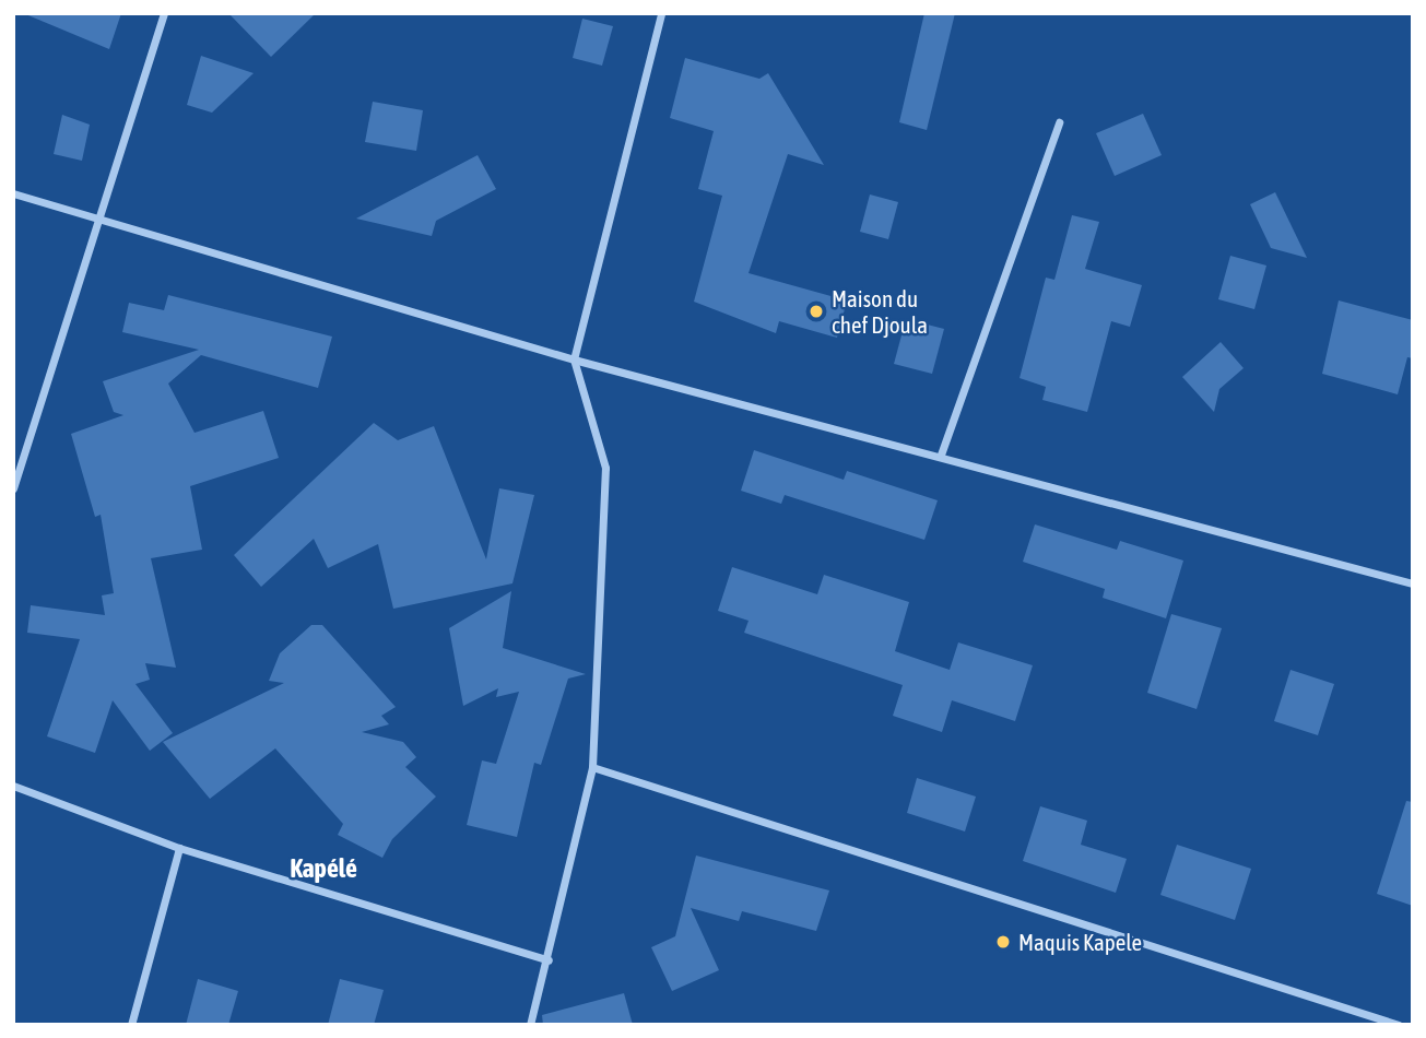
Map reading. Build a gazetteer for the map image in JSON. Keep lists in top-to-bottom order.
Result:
{
  "districts": ["Kapélé"],
  "places": ["Maison du chef Djoula", "Maquis Kapele"]
}
